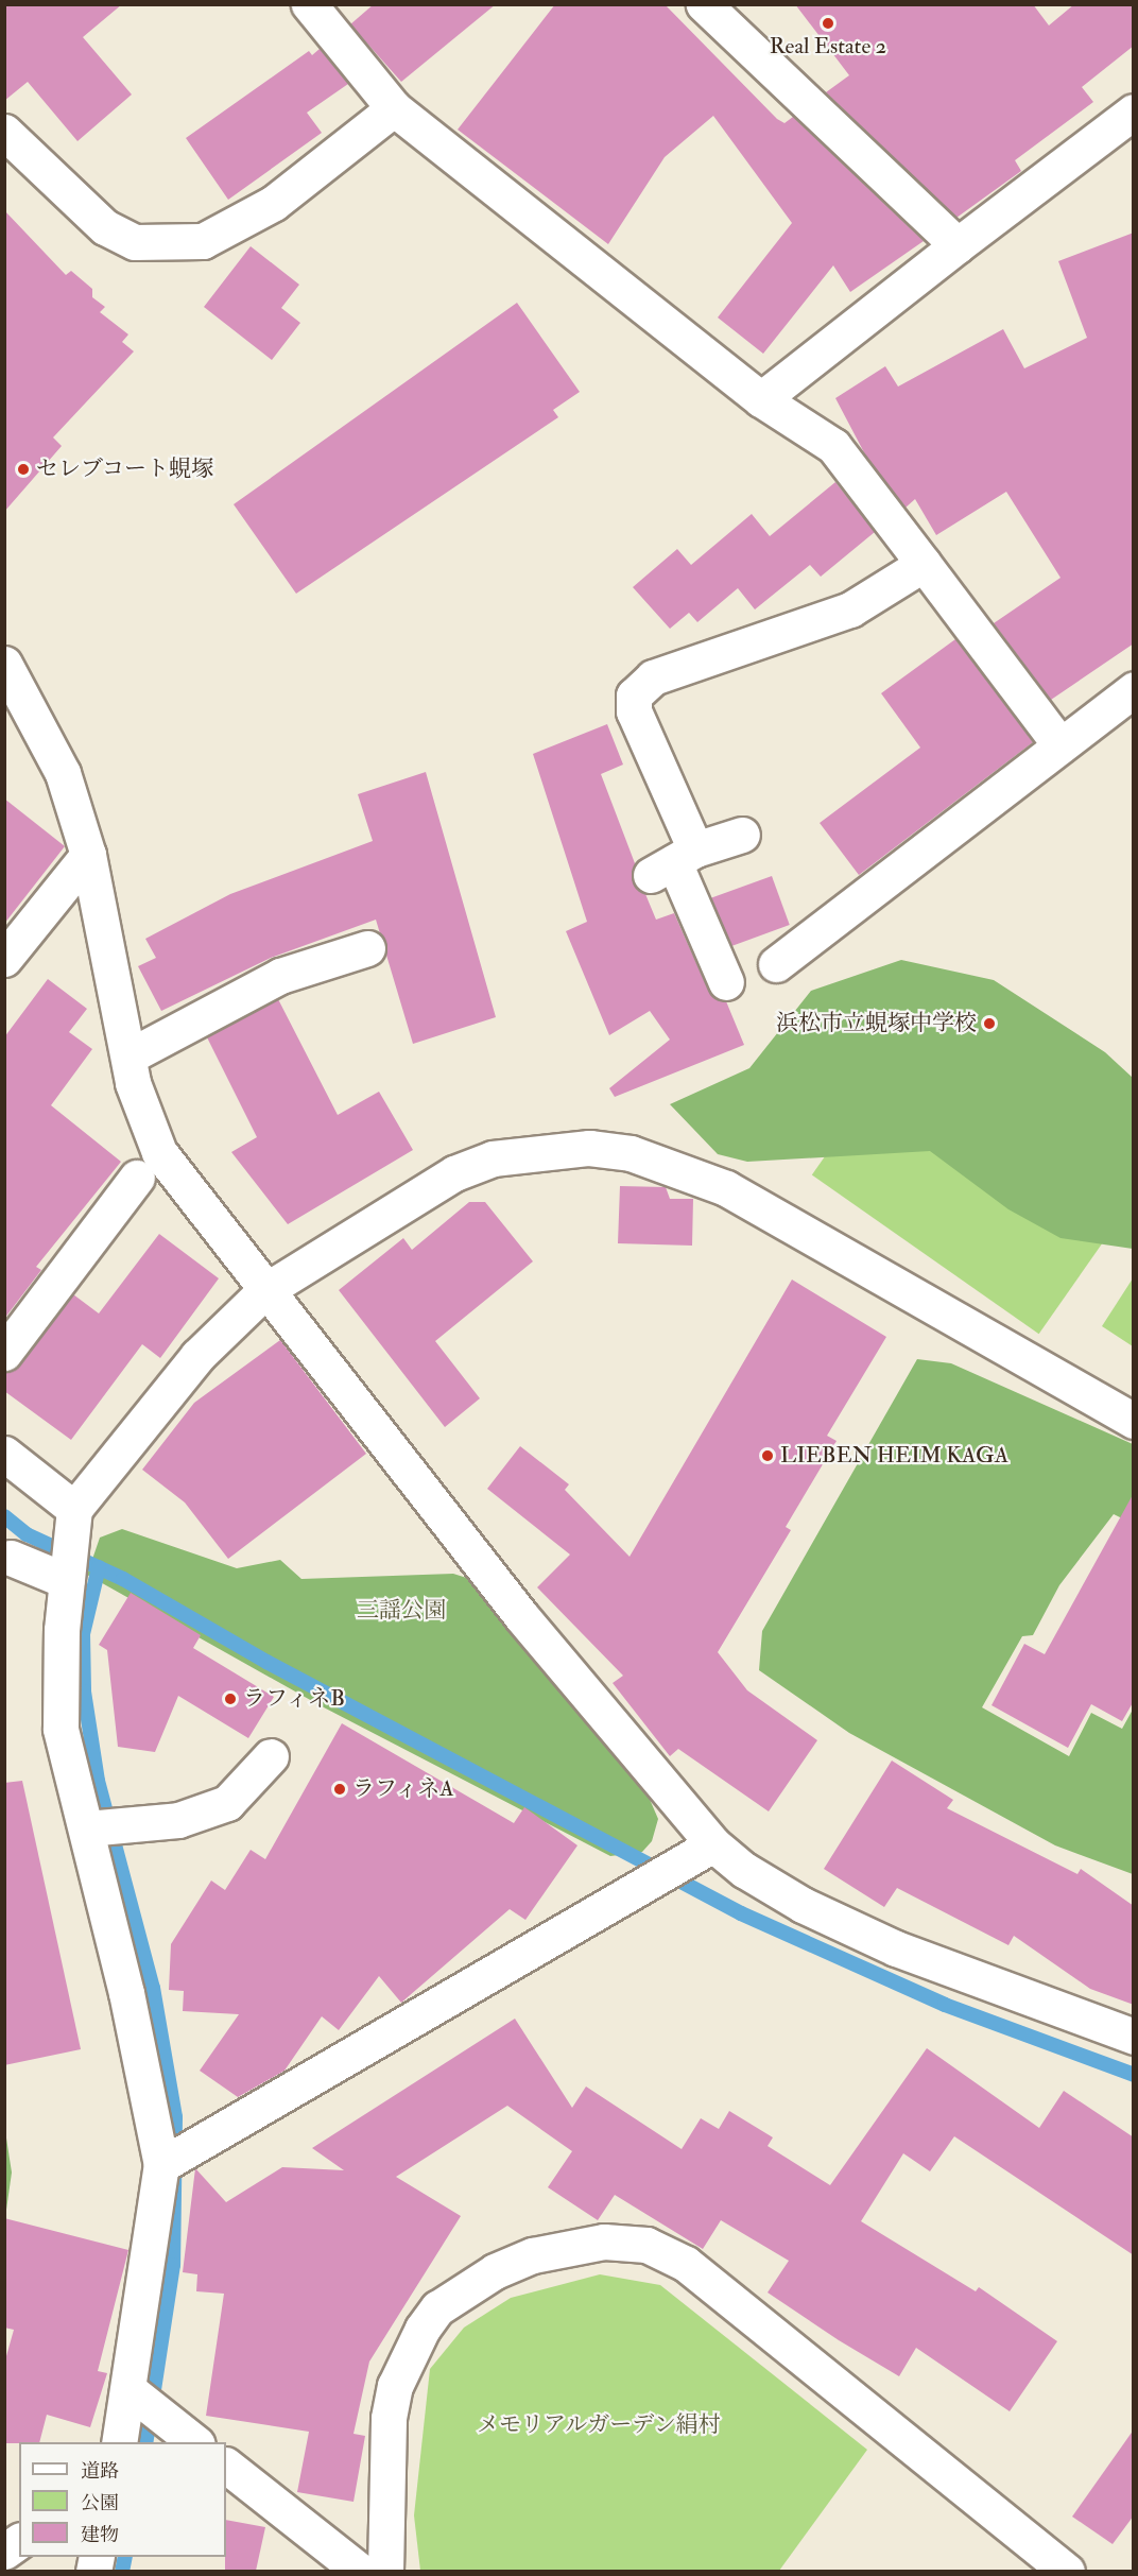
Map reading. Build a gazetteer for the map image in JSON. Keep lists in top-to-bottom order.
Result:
{
  "parks": ["三謡公園", "メモリアルガーデン絹村"],
  "places": [
    "Real Estate 2",
    "セレブコート蜆塚",
    "浜松市立蜆塚中学校",
    "LIEBEN HEIM KAGA",
    "ラフィネB",
    "ラフィネA"
  ],
  "legend": ["道路", "公園", "建物"]
}
